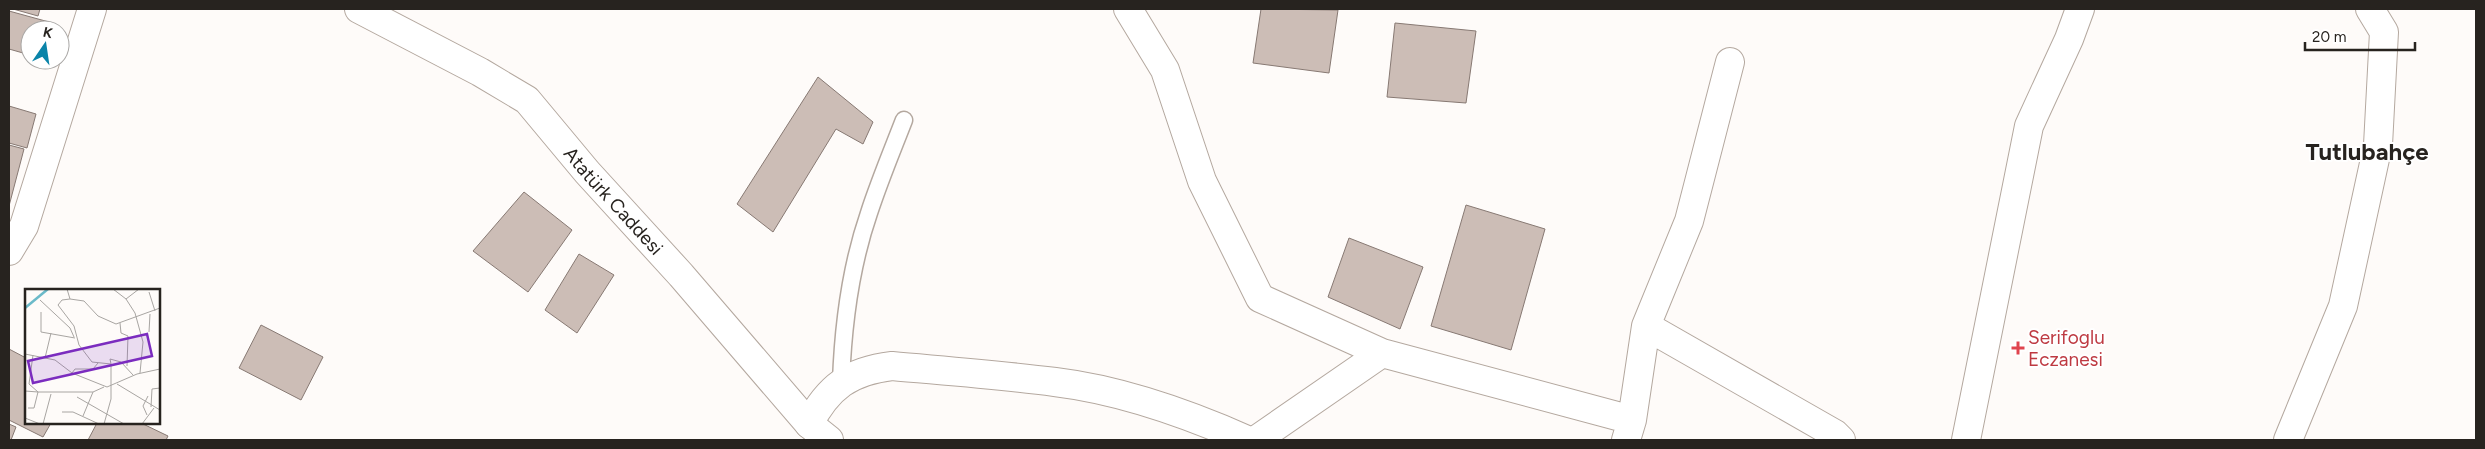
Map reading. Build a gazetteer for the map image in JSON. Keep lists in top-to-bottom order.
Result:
{
  "streets": {
    "street": ["Atatürk Caddesi"]
  },
  "districts": ["Tutlubahçe"],
  "places": {
    "health": ["Serifoglu Eczanesi"]
  },
  "scale_bar": "20 m",
  "north": "top"
}
